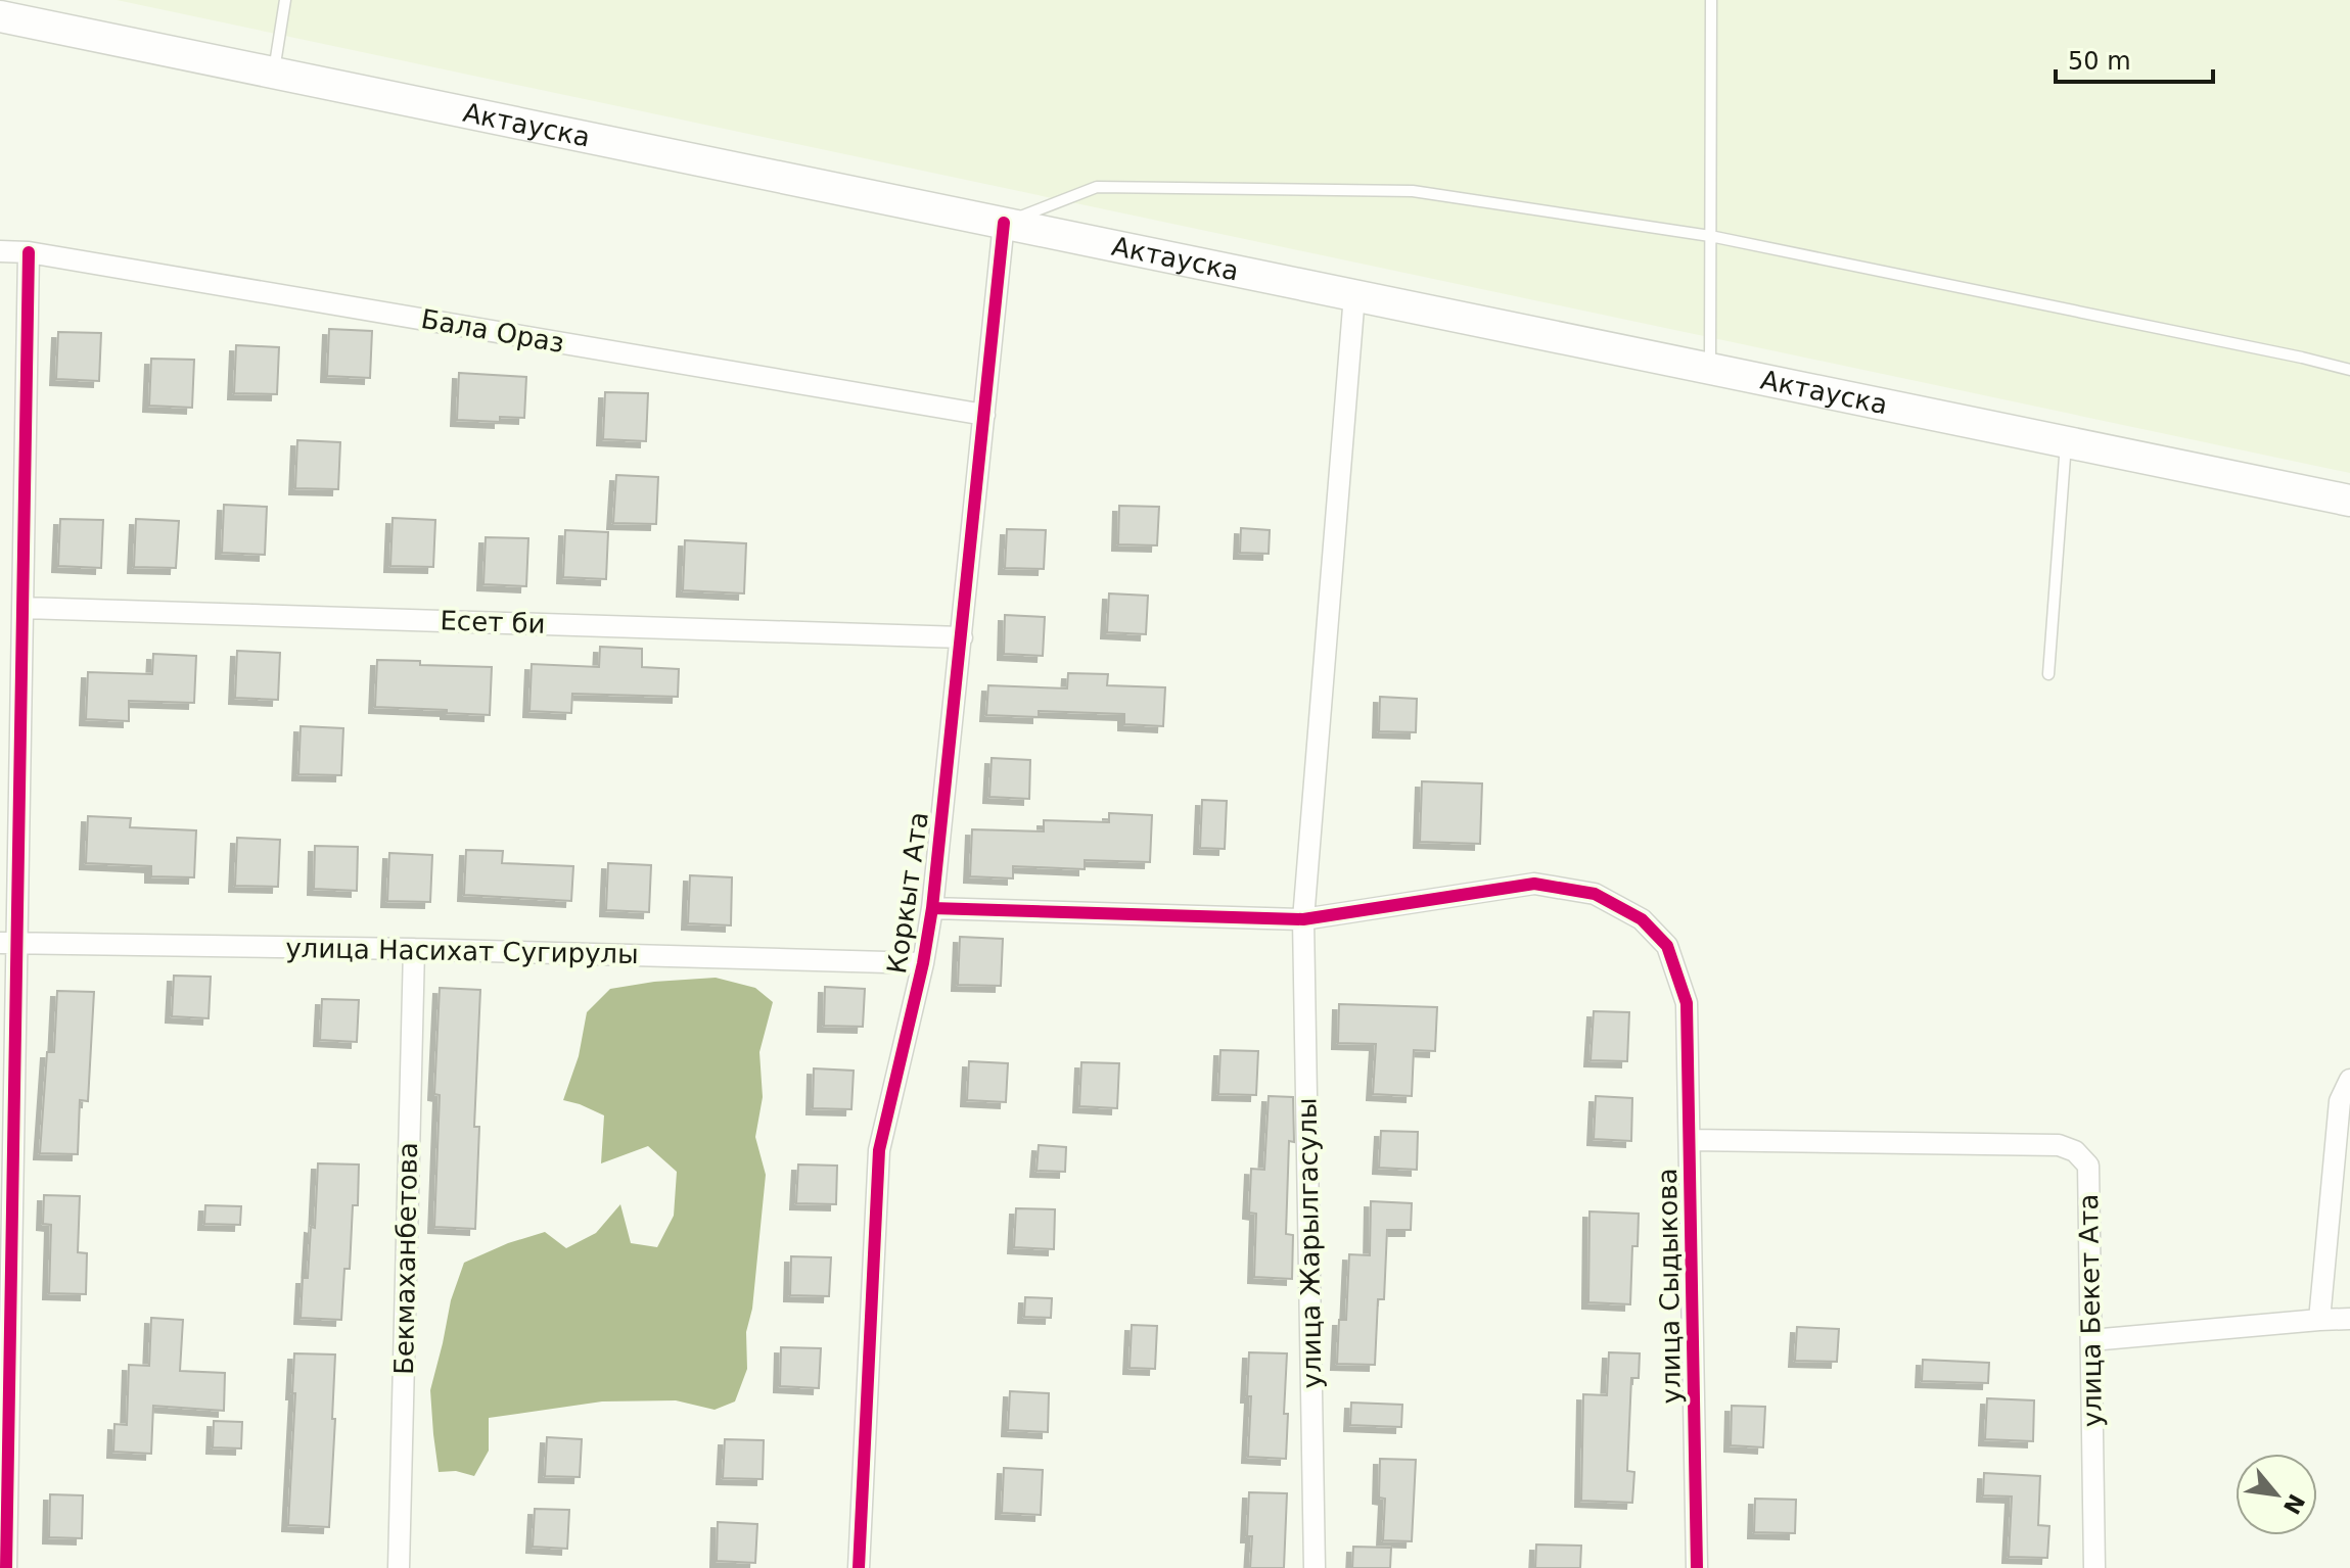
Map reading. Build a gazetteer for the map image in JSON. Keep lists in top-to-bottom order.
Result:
{
  "streets": {
    "main road": ["Актауска"],
    "street": [
      "Бала Ораз",
      "Есет би",
      "Коркыт Ата",
      "улица Насихат Сугирулы",
      "улица Жарылгасулы",
      "Бекмаханбетова",
      "улица Сыдыкова",
      "улица Бекет Ата"
    ]
  },
  "crossings": [
    ["Актауска", "Коркыт Ата"],
    ["Актауска", "улица Жарылгасулы"],
    ["Бала Ораз", "Коркыт Ата"],
    ["Есет би", "Коркыт Ата"],
    ["Коркыт Ата", "улица Насихат Сугирулы"],
    ["Коркыт Ата", "улица Сыдыкова"],
    ["улица Насихат Сугирулы", "Бекмаханбетова"],
    ["улица Жарылгасулы", "улица Сыдыкова"],
    ["улица Сыдыкова", "улица Бекет Ата"]
  ],
  "scale_bar": "50 m",
  "north": "bottom right"
}
